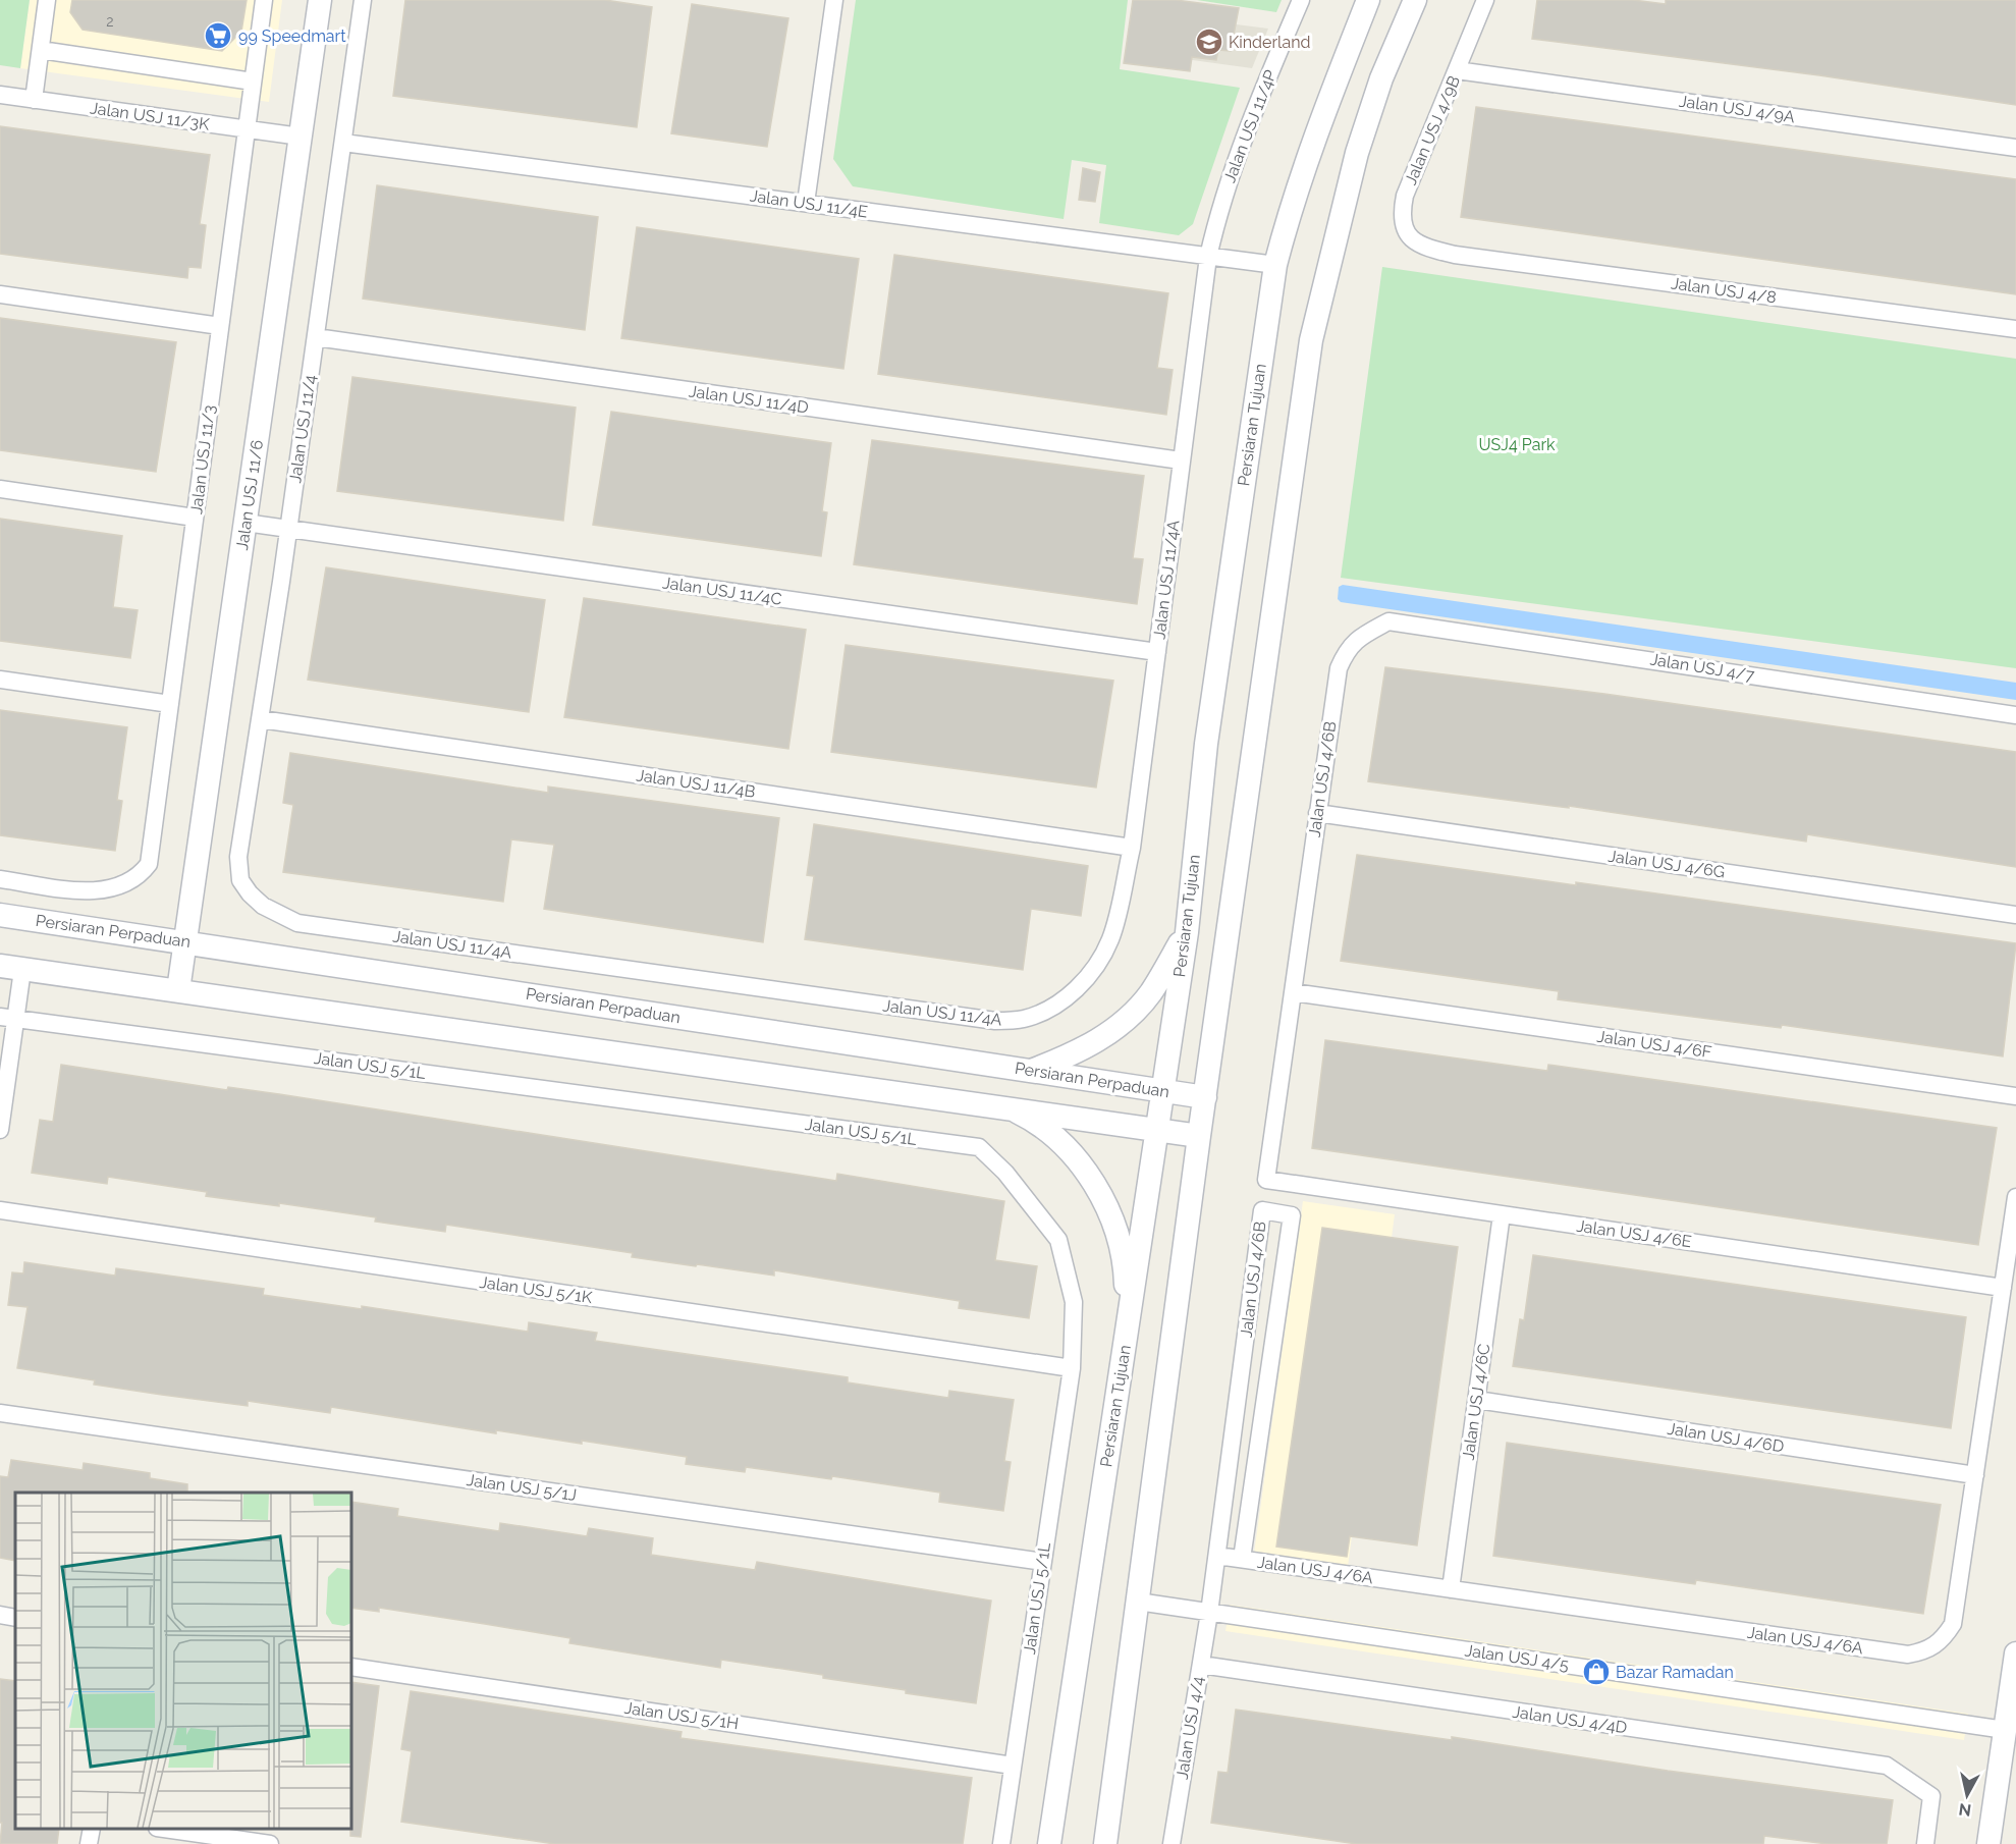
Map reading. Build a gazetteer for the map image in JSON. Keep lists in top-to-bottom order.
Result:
{
  "streets": {
    "main road": ["Persiaran Tujuan", "Jalan USJ 11/6", "Persiaran Perpaduan"],
    "street": [
      "Jalan USJ 4/9A",
      "Jalan USJ 11/3K",
      "Jalan USJ 11/4P",
      "Jalan USJ 4/9B",
      "Jalan USJ 11/4E",
      "Jalan USJ 4/8",
      "Jalan USJ 11/4D",
      "Jalan USJ 11/4",
      "Jalan USJ 11/3",
      "Jalan USJ 11/4A",
      "Jalan USJ 11/4C",
      "Jalan USJ 4/7",
      "Jalan USJ 4/6B",
      "Jalan USJ 11/4B",
      "Jalan USJ 4/6G",
      "Jalan USJ 4/6F",
      "Jalan USJ 5/1L",
      "Jalan USJ 4/6E",
      "Jalan USJ 5/1K",
      "Jalan USJ 4/6C",
      "Jalan USJ 4/6D",
      "Jalan USJ 5/1J",
      "Jalan USJ 4/6A",
      "Jalan USJ 4/5",
      "Jalan USJ 5/1H",
      "Jalan USJ 4/4D",
      "Jalan USJ 4/4"
    ]
  },
  "crossings": [
    ["Jalan USJ 4/9A", "Jalan USJ 4/9B"],
    ["Jalan USJ 11/3K", "Jalan USJ 11/3"],
    ["Jalan USJ 11/3K", "Jalan USJ 11/6"],
    ["Jalan USJ 11/4P", "Jalan USJ 11/4E"],
    ["Jalan USJ 11/4P", "Jalan USJ 11/4A"],
    ["Jalan USJ 4/9B", "Jalan USJ 4/8"],
    ["Jalan USJ 11/4E", "Persiaran Tujuan"],
    ["Jalan USJ 11/4E", "Jalan USJ 11/4"],
    ["Jalan USJ 11/4E", "Jalan USJ 11/4A"],
    ["Jalan USJ 11/4D", "Jalan USJ 11/4"],
    ["Jalan USJ 11/4D", "Jalan USJ 11/4A"],
    ["Persiaran Tujuan", "Persiaran Perpaduan"],
    ["Jalan USJ 11/4", "Jalan USJ 11/4A"],
    ["Jalan USJ 11/4", "Jalan USJ 11/4C"],
    ["Jalan USJ 11/4", "Jalan USJ 11/4B"],
    ["Jalan USJ 11/6", "Jalan USJ 11/4C"],
    ["Jalan USJ 11/6", "Persiaran Perpaduan"],
    ["Jalan USJ 11/4A", "Jalan USJ 11/4C"],
    ["Jalan USJ 11/4A", "Jalan USJ 11/4B"],
    ["Jalan USJ 4/7", "Jalan USJ 4/6B"],
    ["Jalan USJ 4/6B", "Jalan USJ 4/6G"],
    ["Jalan USJ 4/6B", "Jalan USJ 4/6F"],
    ["Jalan USJ 4/6B", "Jalan USJ 4/6E"],
    ["Jalan USJ 4/6B", "Jalan USJ 4/6A"],
    ["Jalan USJ 4/6B", "Jalan USJ 4/5"],
    ["Jalan USJ 4/6B", "Jalan USJ 4/4"],
    ["Jalan USJ 5/1L", "Jalan USJ 5/1K"],
    ["Jalan USJ 5/1L", "Jalan USJ 5/1J"],
    ["Jalan USJ 5/1L", "Jalan USJ 5/1H"],
    ["Jalan USJ 4/6E", "Jalan USJ 4/6C"],
    ["Jalan USJ 4/6E", "Jalan USJ 4/6A"],
    ["Jalan USJ 4/6C", "Jalan USJ 4/6D"],
    ["Jalan USJ 4/6C", "Jalan USJ 4/6A"],
    ["Jalan USJ 4/6D", "Jalan USJ 4/6A"],
    ["Jalan USJ 4/5", "Jalan USJ 4/4"],
    ["Jalan USJ 4/4D", "Jalan USJ 4/4"]
  ],
  "parks": ["USJ4 Park"],
  "places": {
    "supermarket": ["99 Speedmart"],
    "school or university": ["Kinderland"],
    "shop": ["Bazar Ramadan"]
  },
  "house_numbers": ["2"],
  "north": "bottom"
}
